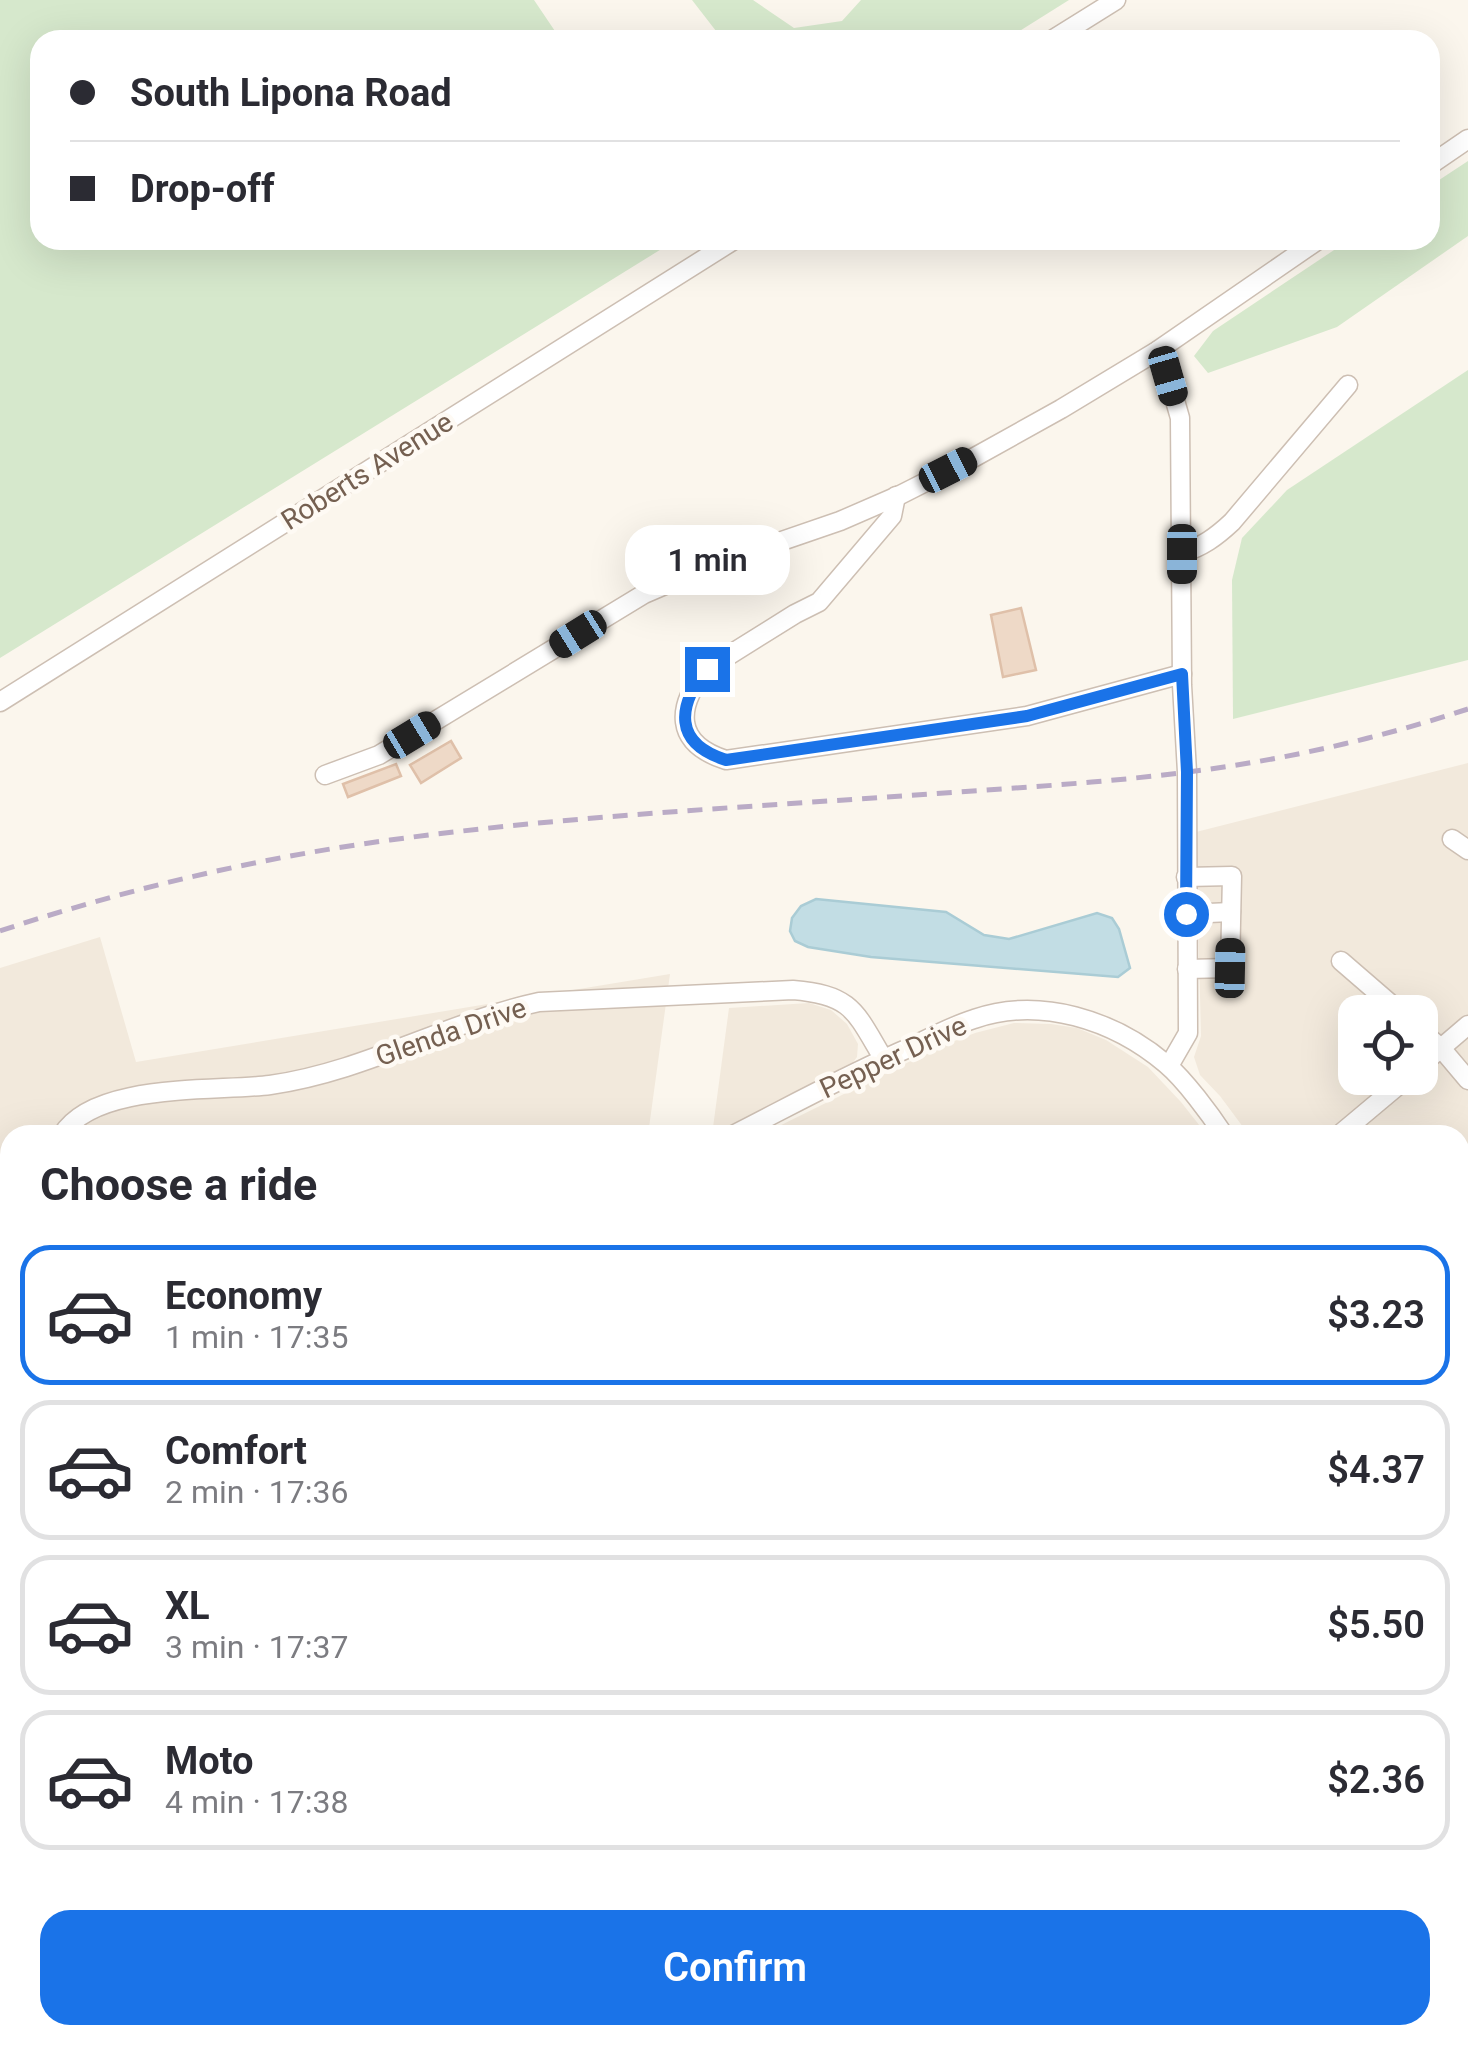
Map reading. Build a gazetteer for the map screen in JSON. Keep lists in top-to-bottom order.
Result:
{
  "streets": {
    "street": ["Roberts Avenue", "Glenda Drive", "Pepper Drive"]
  },
  "crossings": [
    ["Glenda Drive", "Pepper Drive"]
  ],
  "page": {
    "banner": ["South Lipona Road", "Drop-off"],
    "bubble": "1 min",
    "heading": "Choose a ride",
    "list": [
      {
        "name": "Economy",
        "note": "1 min · 17:35",
        "value": "$3.23"
      },
      {
        "name": "Comfort",
        "note": "2 min · 17:36",
        "value": "$4.37"
      },
      {
        "name": "XL",
        "note": "3 min · 17:37",
        "value": "$5.50"
      },
      {
        "name": "Moto",
        "note": "4 min · 17:38",
        "value": "$2.36"
      }
    ],
    "buttons": "Confirm"
  }
}
